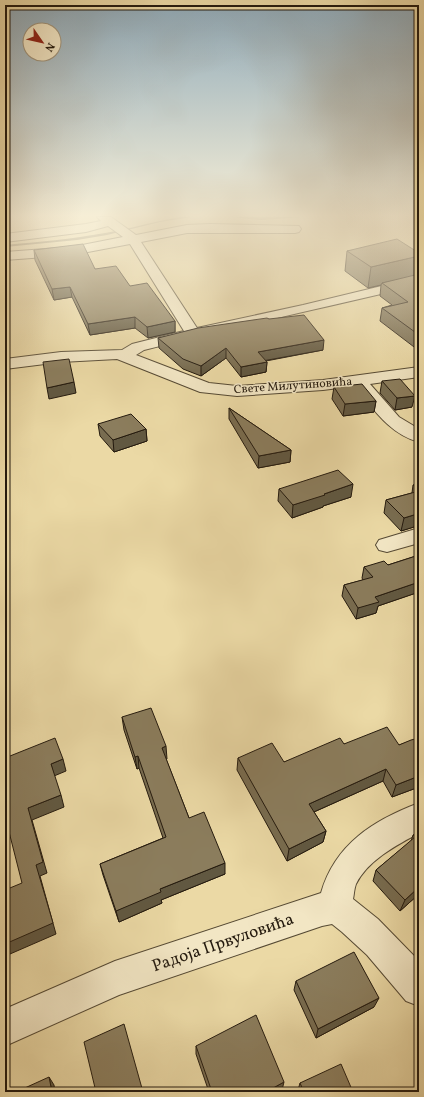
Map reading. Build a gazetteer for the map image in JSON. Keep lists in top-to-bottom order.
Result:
{
  "streets": {
    "street": ["Свете Милутиновића", "Радоја Првуловића"]
  },
  "north": "bottom right"
}
